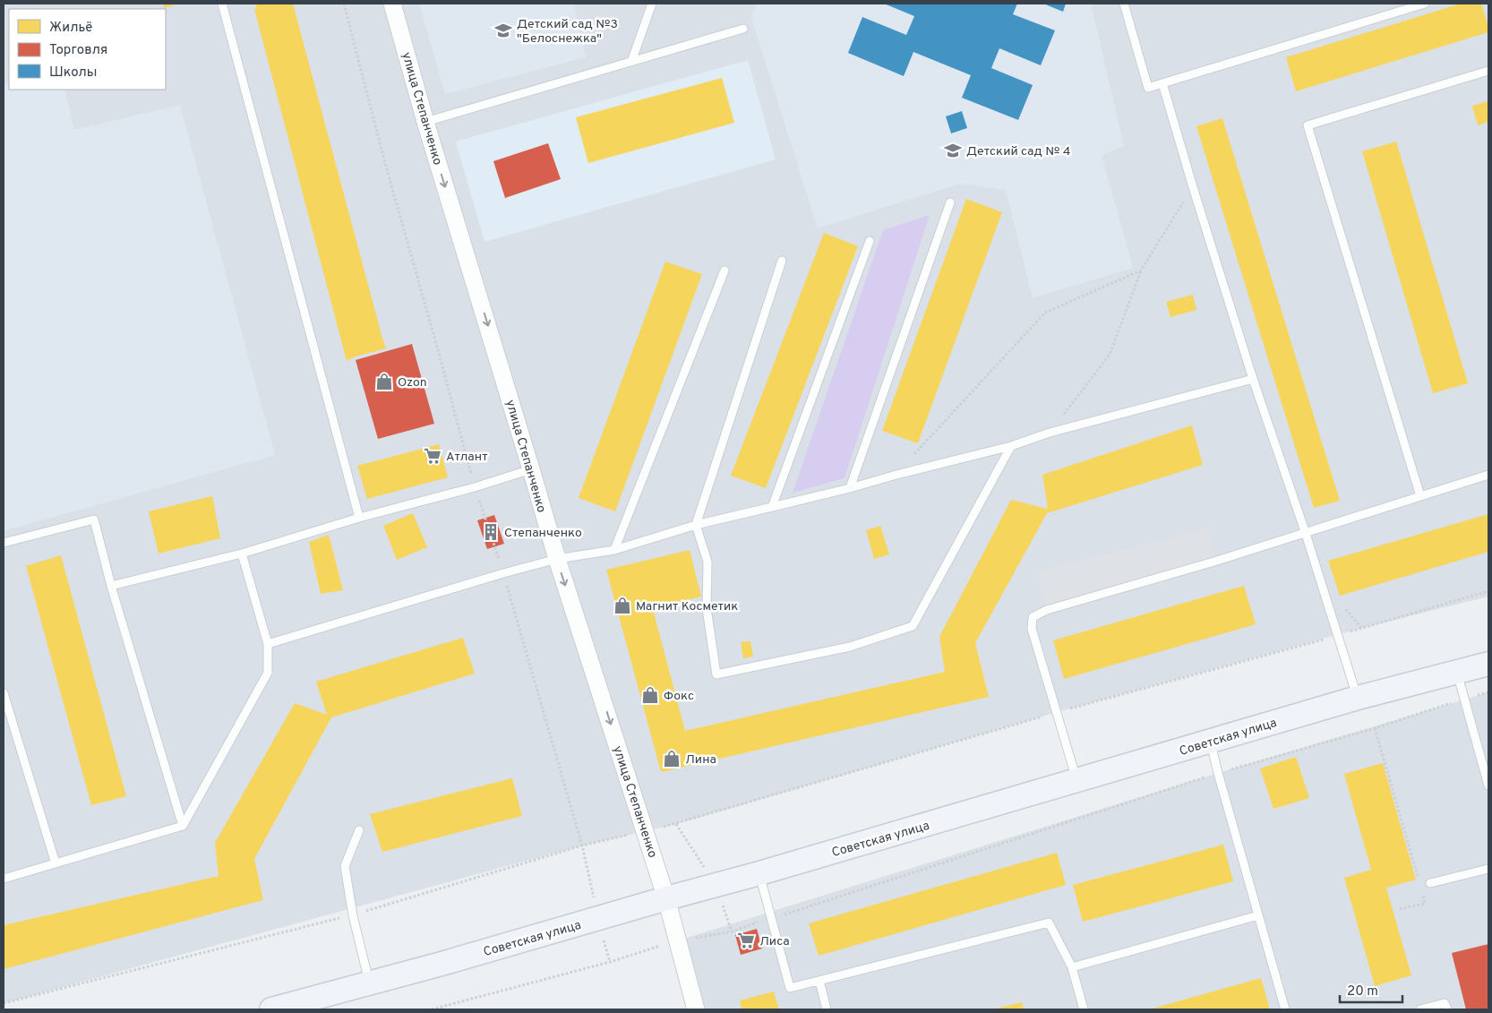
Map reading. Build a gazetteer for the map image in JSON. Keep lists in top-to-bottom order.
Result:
{
  "streets": {
    "street": ["улица Степанченко", "Советская улица"]
  },
  "crossings": [
    ["улица Степанченко", "Советская улица"]
  ],
  "one_way": ["улица Степанченко"],
  "places": {
    "school or university": ["Детский сад №3 \"Белоснежка\"", "Детский сад № 4"],
    "shop": [
      "Ozon",
      "Магнит Косметик",
      "Фокс",
      "Лина"
    ],
    "supermarket": ["Атлант", "Лиса"],
    "building": ["Степанченко"]
  },
  "legend": ["Жильё", "Торговля", "Школы"],
  "scale_bar": "20 m"
}
